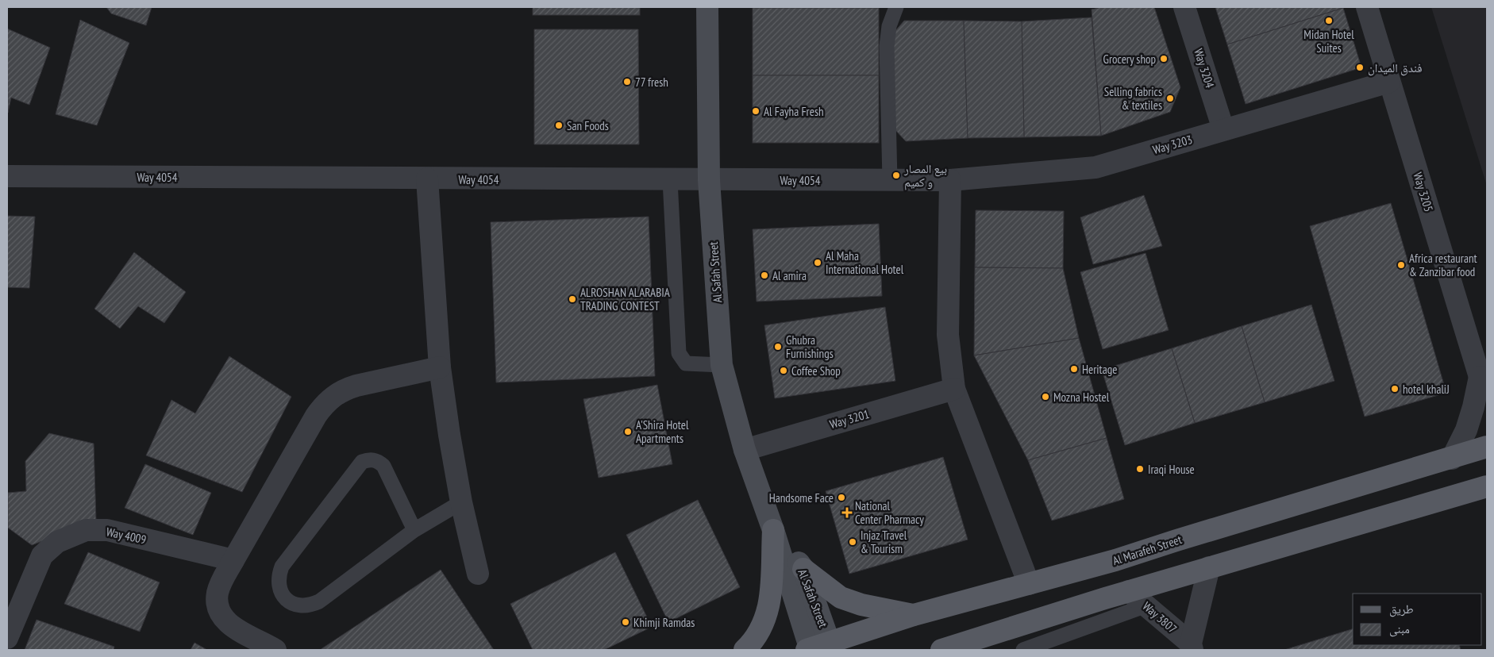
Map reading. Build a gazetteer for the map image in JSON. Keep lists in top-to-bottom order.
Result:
{
  "streets": {
    "main road": ["Al Marafeh Street"],
    "street": [
      "Way 3204",
      "Way 3203",
      "Way 4054",
      "Way 3205",
      "Al Safah Street",
      "Way 3201",
      "Way 4009",
      "Way 3807"
    ]
  },
  "crossings": [
    ["Way 3204", "Way 3203"],
    ["Way 3203", "Way 4054"],
    ["Way 3203", "Way 3205"],
    ["Way 4054", "Al Safah Street"],
    ["Way 3205", "Al Marafeh Street"],
    ["Al Safah Street", "Way 3201"],
    ["Al Safah Street", "Al Marafeh Street"]
  ],
  "places": {
    "other": [
      "Midan Hotel Suites",
      "Grocery shop",
      "فندق الميدان",
      "77 fresh",
      "Selling fabrics & textiles",
      "Al Fayha Fresh",
      "San Foods",
      "بيع المصار و كميم",
      "Al Maha International Hotel",
      "Africa restaurant & Zanzibar food",
      "Al amira",
      "ALROSHAN ALARABIA TRADING CONTEST",
      "Ghubra Furnishings",
      "Heritage",
      "Coffee Shop",
      "hotel khaliJ",
      "Mozna Hostel",
      "A'Shira Hotel Apartments",
      "Iraqi House",
      "Handsome Face",
      "Injaz Travel & Tourism",
      "Khimji Ramdas"
    ],
    "health": ["National Center Pharmacy"]
  },
  "legend": ["طريق", "مبنى"]
}
